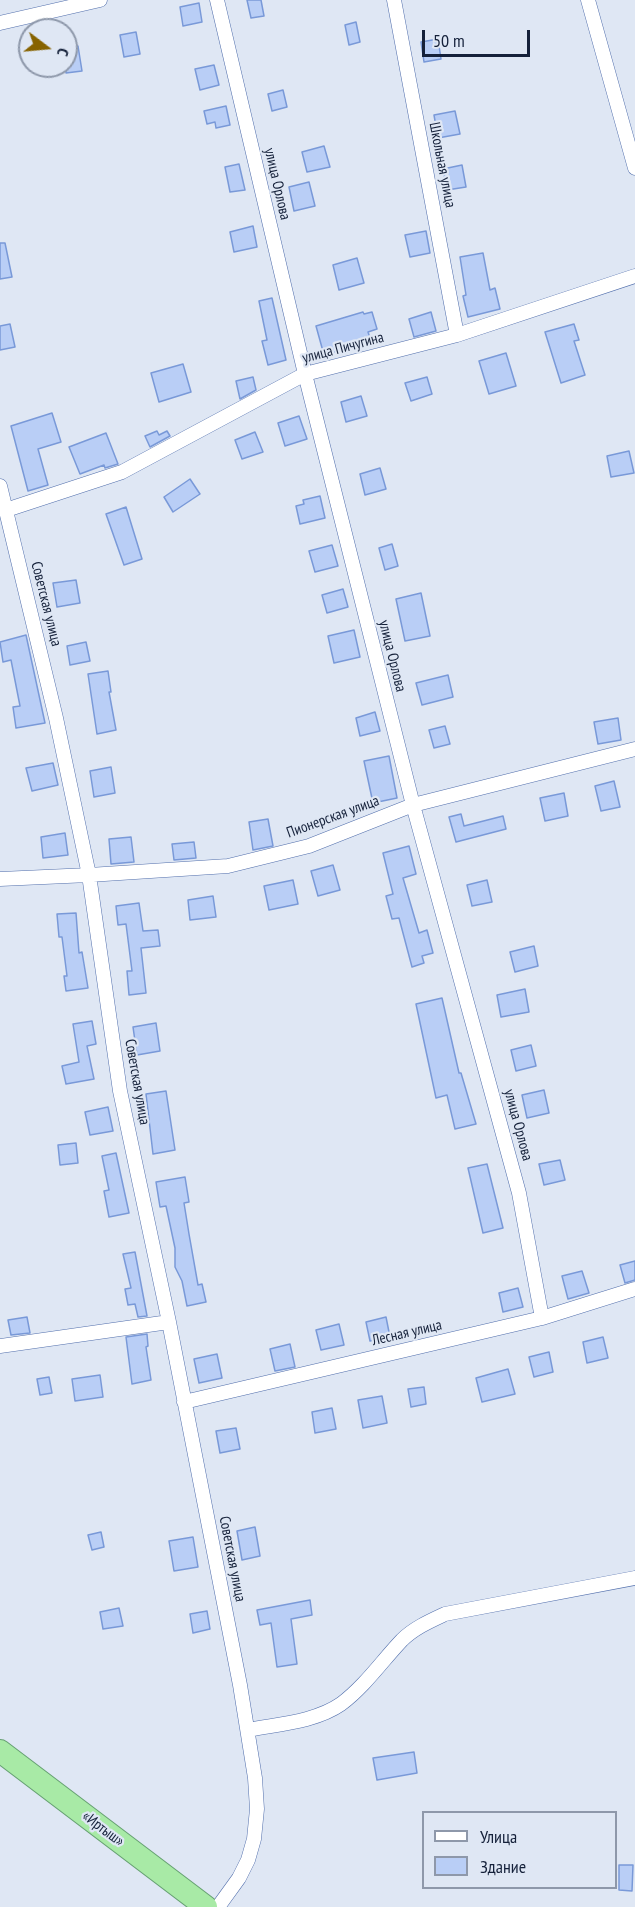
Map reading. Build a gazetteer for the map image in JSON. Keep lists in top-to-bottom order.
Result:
{
  "streets": {
    "highway": ["«Иртыш»"],
    "street": [
      "Школьная улица",
      "улица Орлова",
      "улица Пичугина",
      "Советская улица",
      "Пионерская улица",
      "Лесная улица"
    ]
  },
  "crossings": [
    ["Школьная улица", "улица Пичугина"],
    ["улица Орлова", "улица Пичугина"],
    ["улица Орлова", "Пионерская улица"],
    ["улица Орлова", "Лесная улица"],
    ["улица Пичугина", "Советская улица"],
    ["Советская улица", "Пионерская улица"],
    ["Советская улица", "Лесная улица"]
  ],
  "legend": ["Улица", "Здание"],
  "scale_bar": "50 m",
  "north": "right"
}
